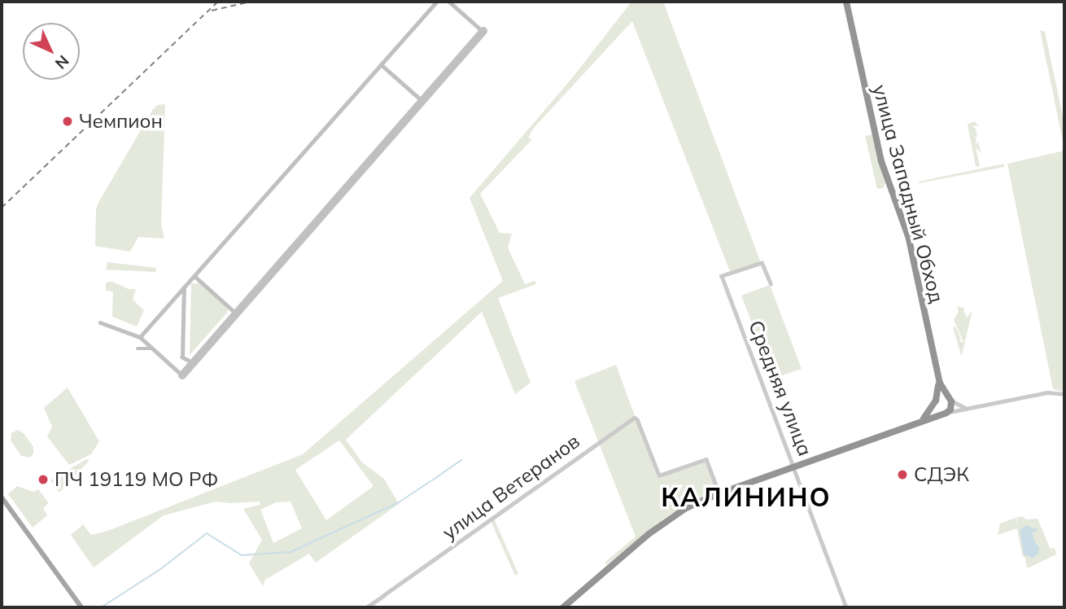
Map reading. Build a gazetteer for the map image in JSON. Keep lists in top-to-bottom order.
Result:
{
  "streets": {
    "highway": ["улица Западный Обход"],
    "street": ["Средняя улица", "улица Ветеранов"]
  },
  "districts": ["КАЛИНИНО"],
  "places": ["Чемпион", "СДЭК", "ПЧ 19119 МО РФ"],
  "north": "bottom right"
}
